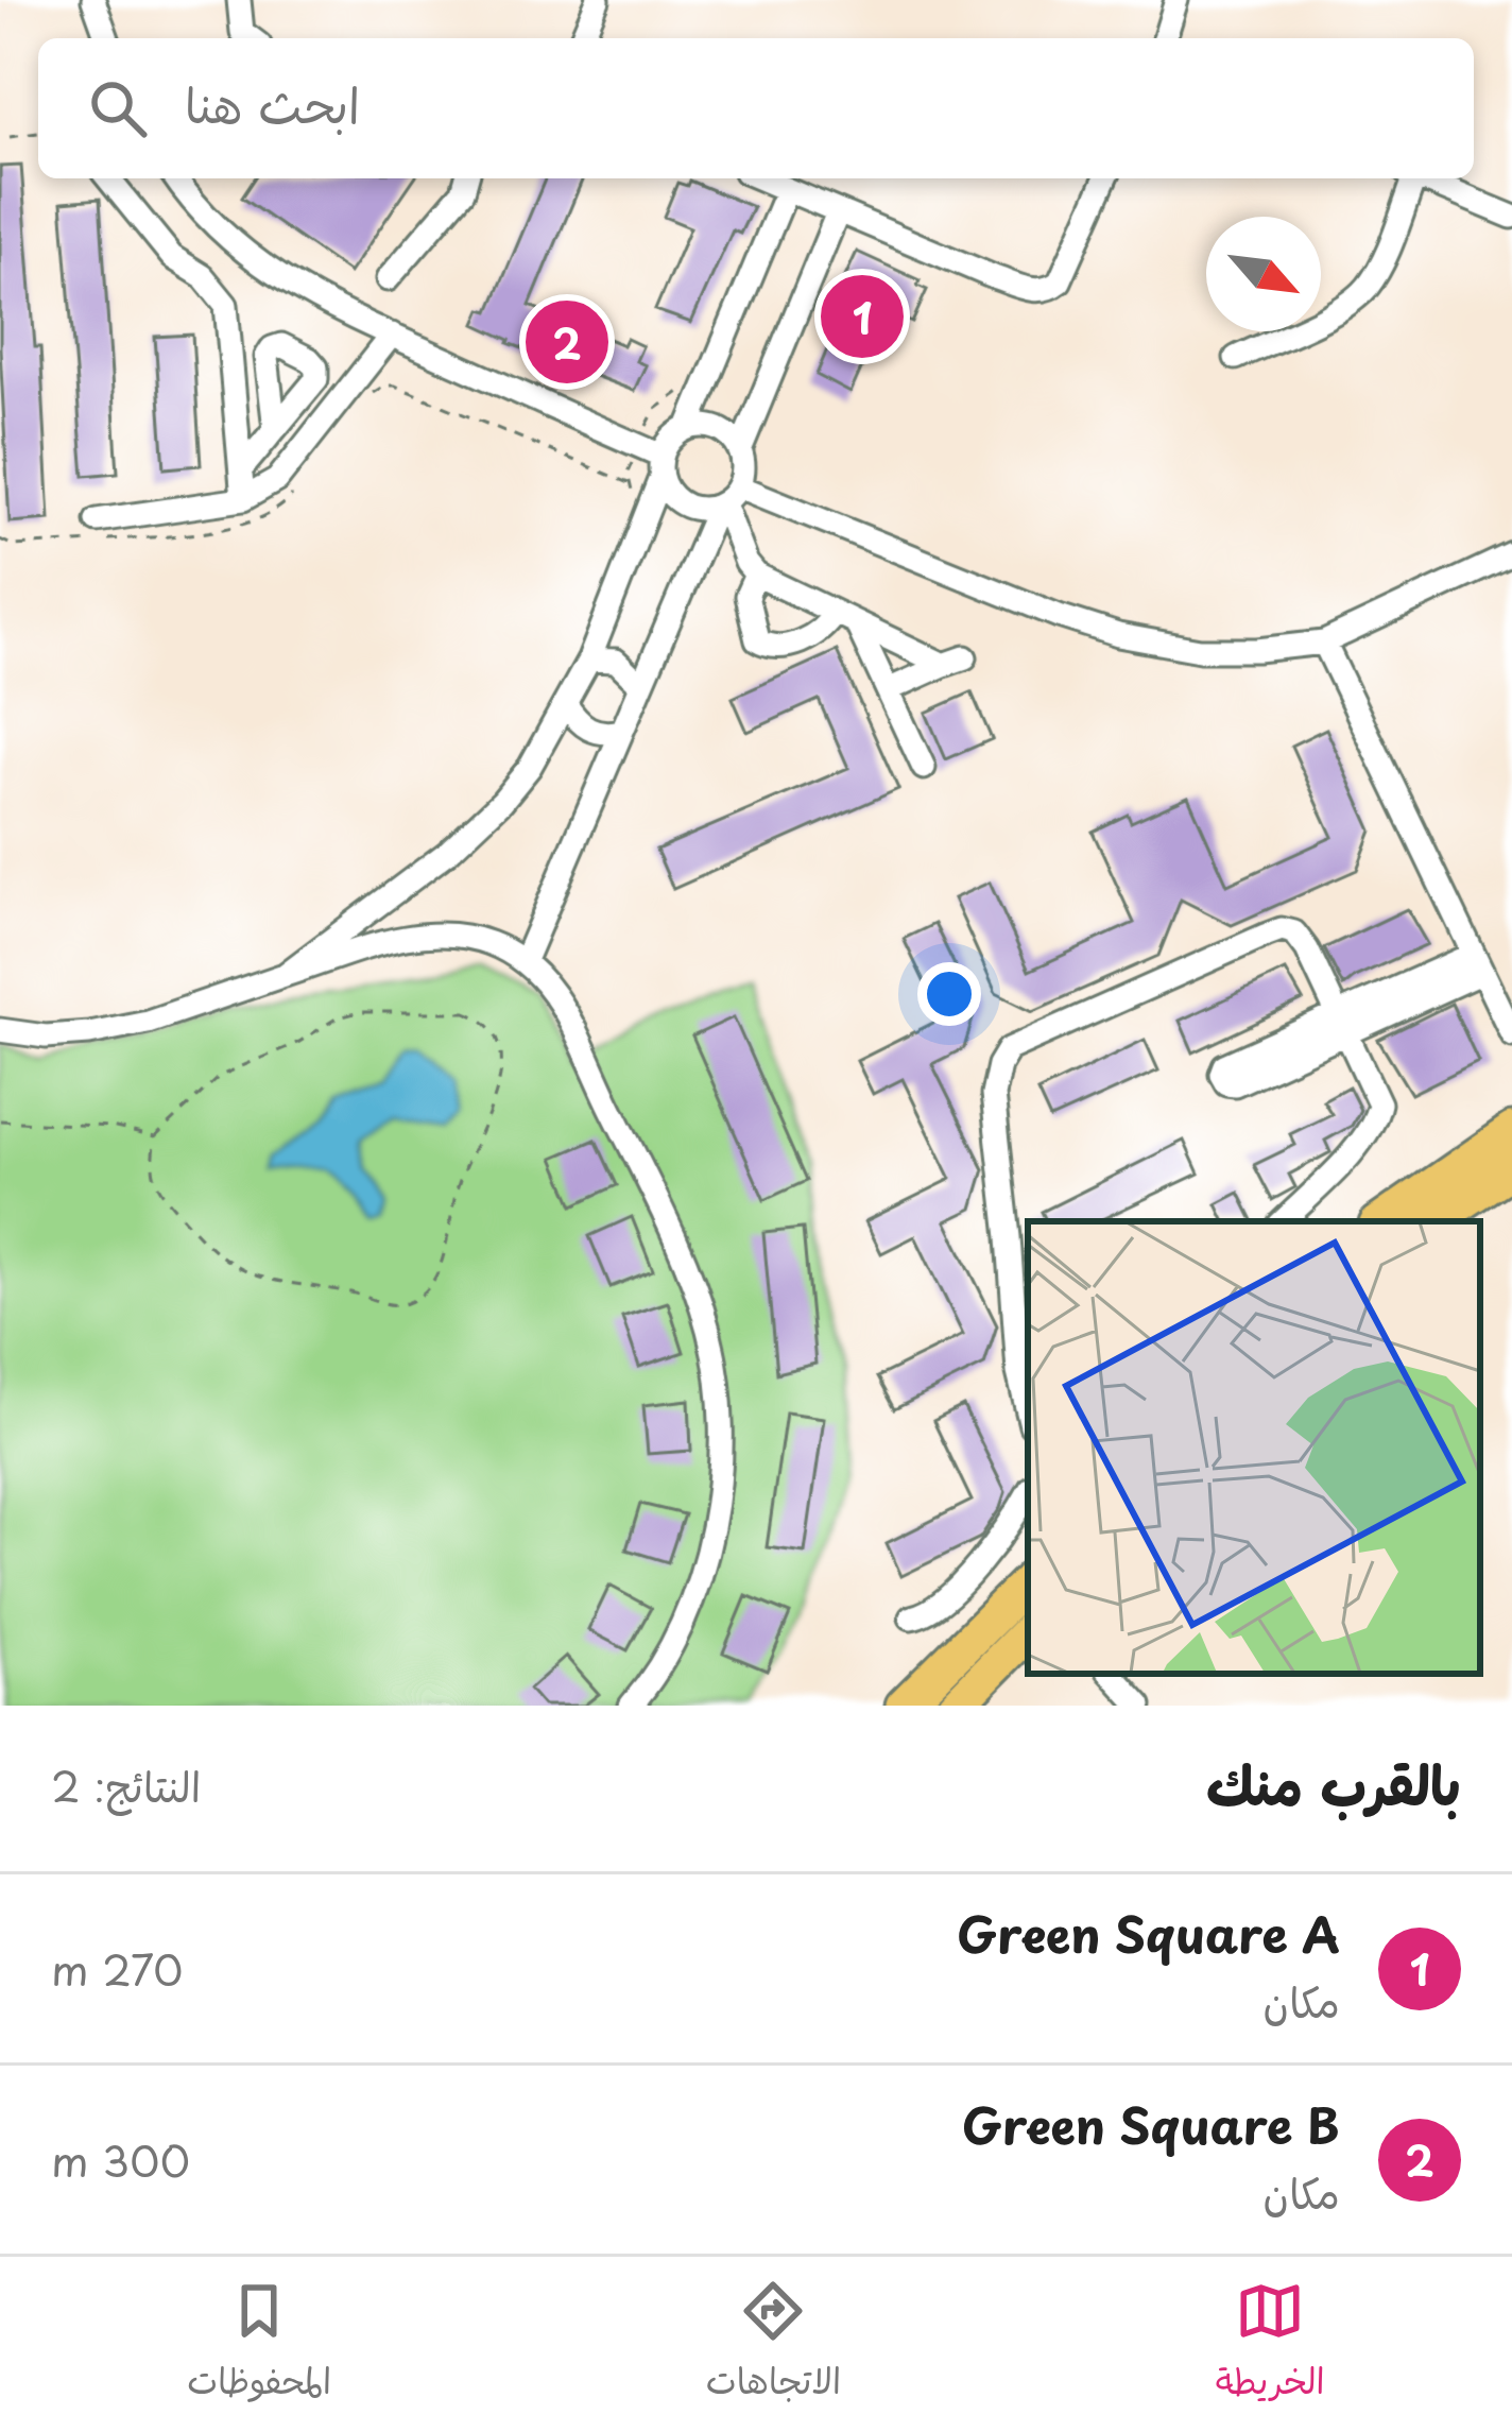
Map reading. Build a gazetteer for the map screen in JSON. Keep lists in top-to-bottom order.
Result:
{
  "north": "bottom right",
  "page": {
    "search": "ابحث هنا",
    "pins": ["1", "2"],
    "heading": ["بالقرب منك", "النتائج: 2"],
    "list": [
      {
        "mark": "1",
        "name": "Green Square A",
        "note": "مكان",
        "value": "270 m"
      },
      {
        "mark": "2",
        "name": "Green Square B",
        "note": "مكان",
        "value": "300 m"
      }
    ],
    "nav": ["الخريطة", "الاتجاهات", "المحفوظات"]
  }
}
